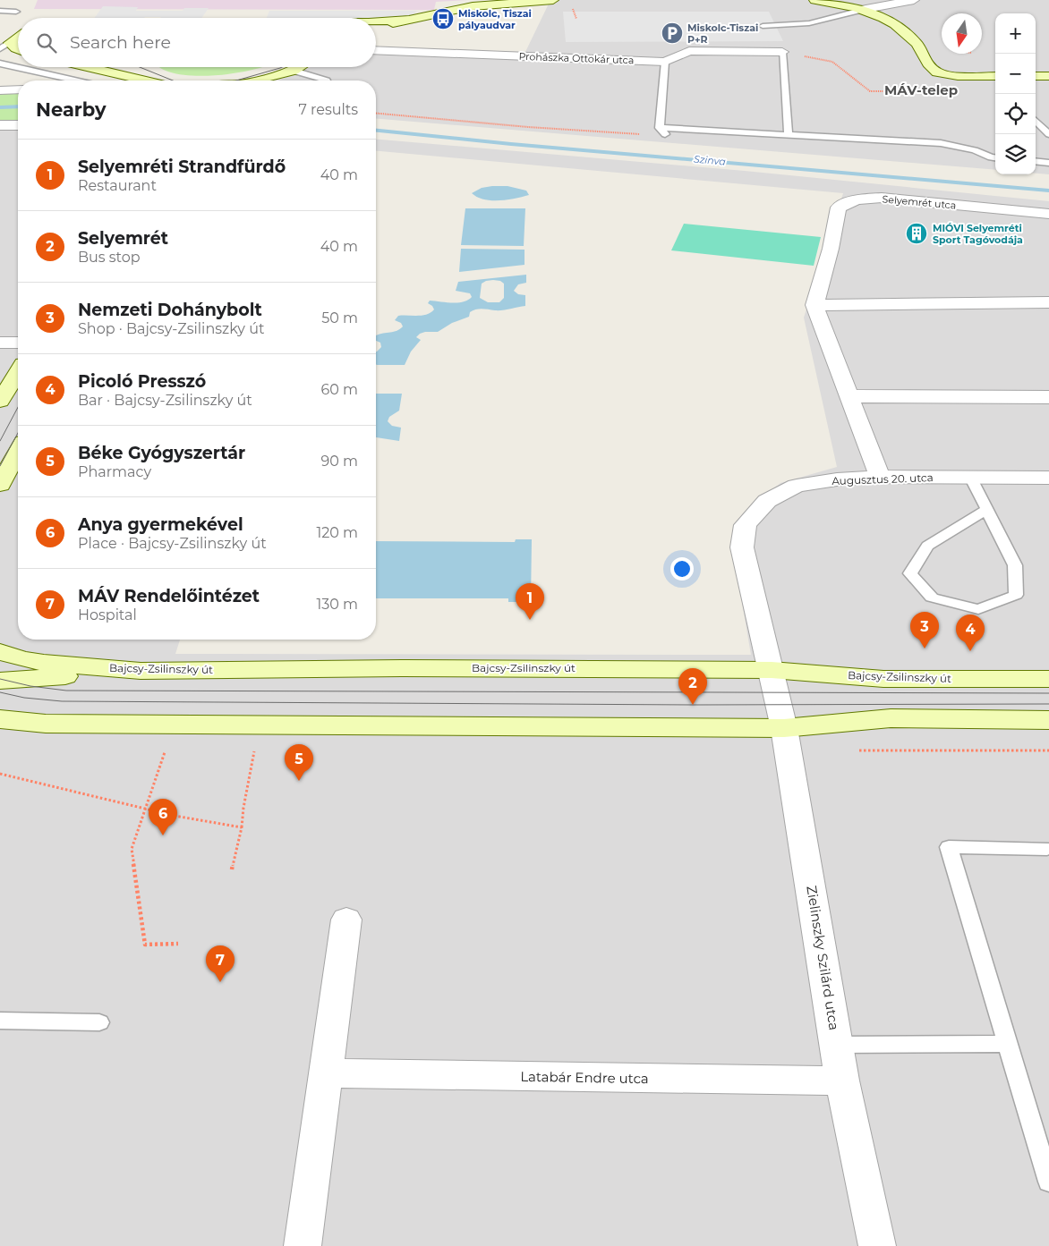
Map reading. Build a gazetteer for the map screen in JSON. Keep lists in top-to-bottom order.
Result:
{
  "streets": {
    "street": [
      "Prohászka Ottokár utca",
      "Selyemrét utca",
      "Augusztus 20. utca",
      "Bajcsy-Zsilinszky út",
      "Zielinszky Szilárd utca",
      "Latabár Endre utca"
    ]
  },
  "crossings": [
    ["Augusztus 20. utca", "Bajcsy-Zsilinszky út"],
    ["Augusztus 20. utca", "Zielinszky Szilárd utca"],
    ["Bajcsy-Zsilinszky út", "Zielinszky Szilárd utca"],
    ["Zielinszky Szilárd utca", "Latabár Endre utca"]
  ],
  "districts": ["MÁV-telep"],
  "water": ["Szinva"],
  "places": {
    "bus stop": ["Miskolc, Tiszai pályaudvar"],
    "parking": ["Miskolc-Tiszai P+R"],
    "building": ["MIÓVI Selyemréti Sport Tagóvodája"]
  },
  "north": "bottom",
  "page": {
    "map_buttons": ["+", "−"],
    "search": "Search here",
    "heading": ["Nearby", "7 results"],
    "list": [
      {
        "mark": "1",
        "name": "Selyemréti Strandfürdő",
        "note": "Restaurant",
        "value": "40 m"
      },
      {
        "mark": "2",
        "name": "Selyemrét",
        "note": "Bus stop",
        "value": "40 m"
      },
      {
        "mark": "3",
        "name": "Nemzeti Dohánybolt",
        "note": "Shop · Bajcsy-Zsilinszky út",
        "value": "50 m"
      },
      {
        "mark": "4",
        "name": "Picoló Presszó",
        "note": "Bar · Bajcsy-Zsilinszky út",
        "value": "60 m"
      },
      {
        "mark": "5",
        "name": "Béke Gyógyszertár",
        "note": "Pharmacy",
        "value": "90 m"
      },
      {
        "mark": "6",
        "name": "Anya gyermekével",
        "note": "Place · Bajcsy-Zsilinszky út",
        "value": "120 m"
      },
      {
        "mark": "7",
        "name": "MÁV Rendelőintézet",
        "note": "Hospital",
        "value": "130 m"
      }
    ],
    "pins": [
      "1",
      "3",
      "4",
      "2",
      "5",
      "6",
      "7"
    ]
  }
}
